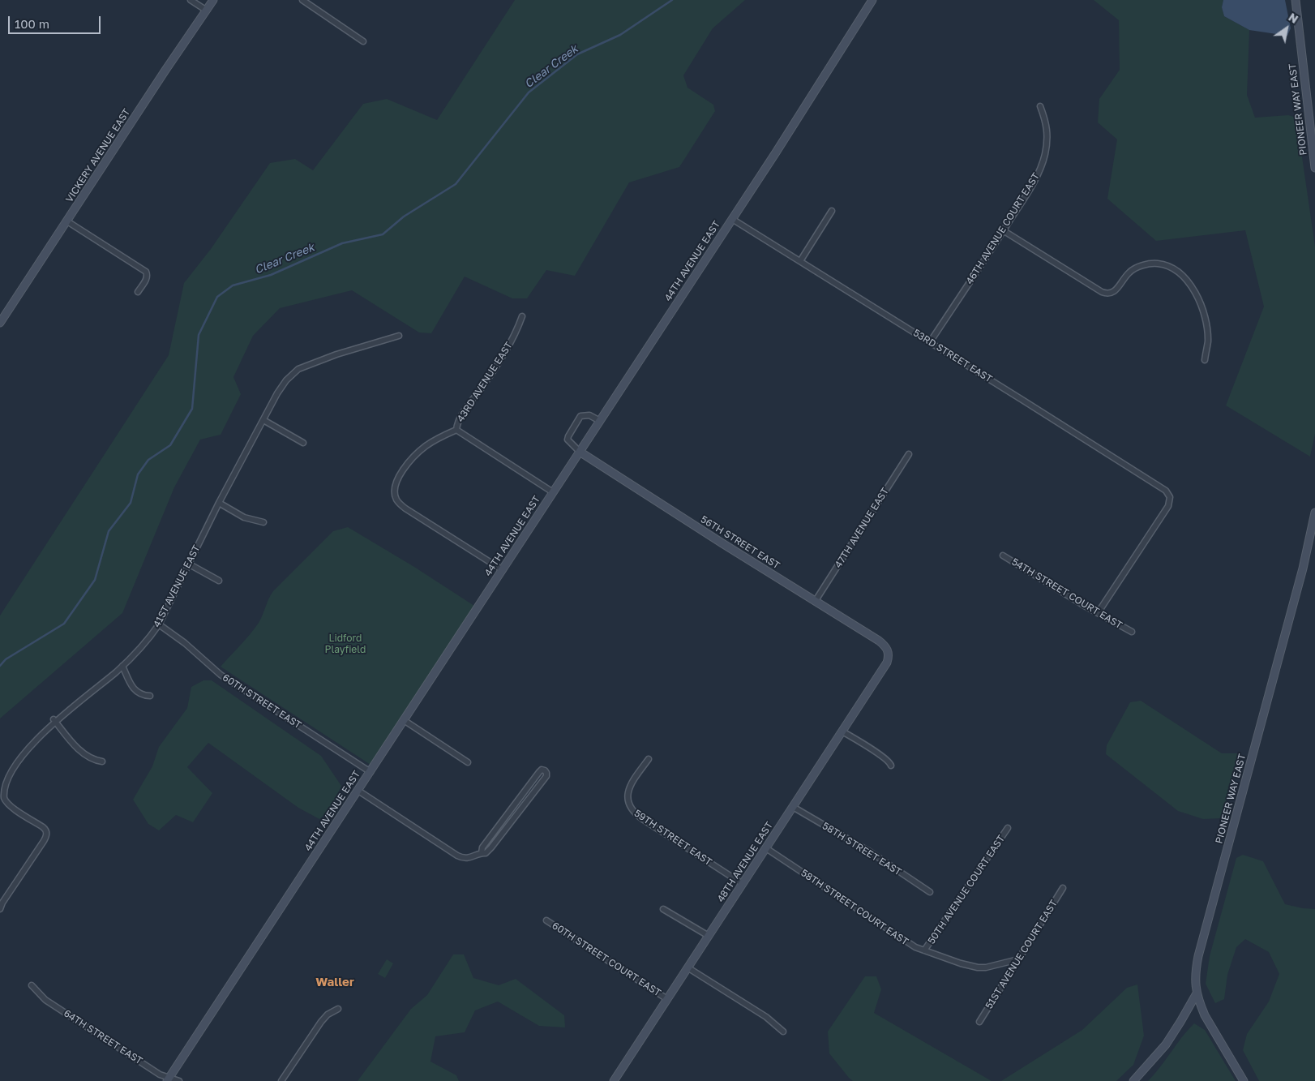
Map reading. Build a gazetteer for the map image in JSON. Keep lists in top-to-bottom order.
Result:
{
  "streets": {
    "street": [
      "PIONEER WAY EAST",
      "VICKERY AVENUE EAST",
      "46TH AVENUE COURT EAST",
      "44TH AVENUE EAST",
      "53RD STREET EAST",
      "43RD AVENUE EAST",
      "47TH AVENUE EAST",
      "56TH STREET EAST",
      "41ST AVENUE EAST",
      "54TH STREET COURT EAST",
      "60TH STREET EAST",
      "59TH STREET EAST",
      "58TH STREET EAST",
      "48TH AVENUE EAST",
      "50TH AVENUE COURT EAST",
      "58TH STREET COURT EAST",
      "51ST AVENUE COURT EAST",
      "60TH STREET COURT EAST",
      "64TH STREET EAST"
    ]
  },
  "crossings": [
    ["46TH AVENUE COURT EAST", "53RD STREET EAST"],
    ["44TH AVENUE EAST", "53RD STREET EAST"],
    ["44TH AVENUE EAST", "43RD AVENUE EAST"],
    ["44TH AVENUE EAST", "56TH STREET EAST"],
    ["44TH AVENUE EAST", "60TH STREET EAST"],
    ["44TH AVENUE EAST", "64TH STREET EAST"],
    ["53RD STREET EAST", "54TH STREET COURT EAST"],
    ["47TH AVENUE EAST", "56TH STREET EAST"],
    ["56TH STREET EAST", "48TH AVENUE EAST"],
    ["41ST AVENUE EAST", "60TH STREET EAST"],
    ["59TH STREET EAST", "48TH AVENUE EAST"],
    ["58TH STREET EAST", "48TH AVENUE EAST"],
    ["48TH AVENUE EAST", "58TH STREET COURT EAST"],
    ["48TH AVENUE EAST", "60TH STREET COURT EAST"],
    ["50TH AVENUE COURT EAST", "58TH STREET COURT EAST"],
    ["58TH STREET COURT EAST", "51ST AVENUE COURT EAST"]
  ],
  "districts": ["Waller"],
  "water": ["Clear Creek"],
  "parks": ["Lidford Playfield"],
  "scale_bar": "100 m",
  "north": "top right"
}
